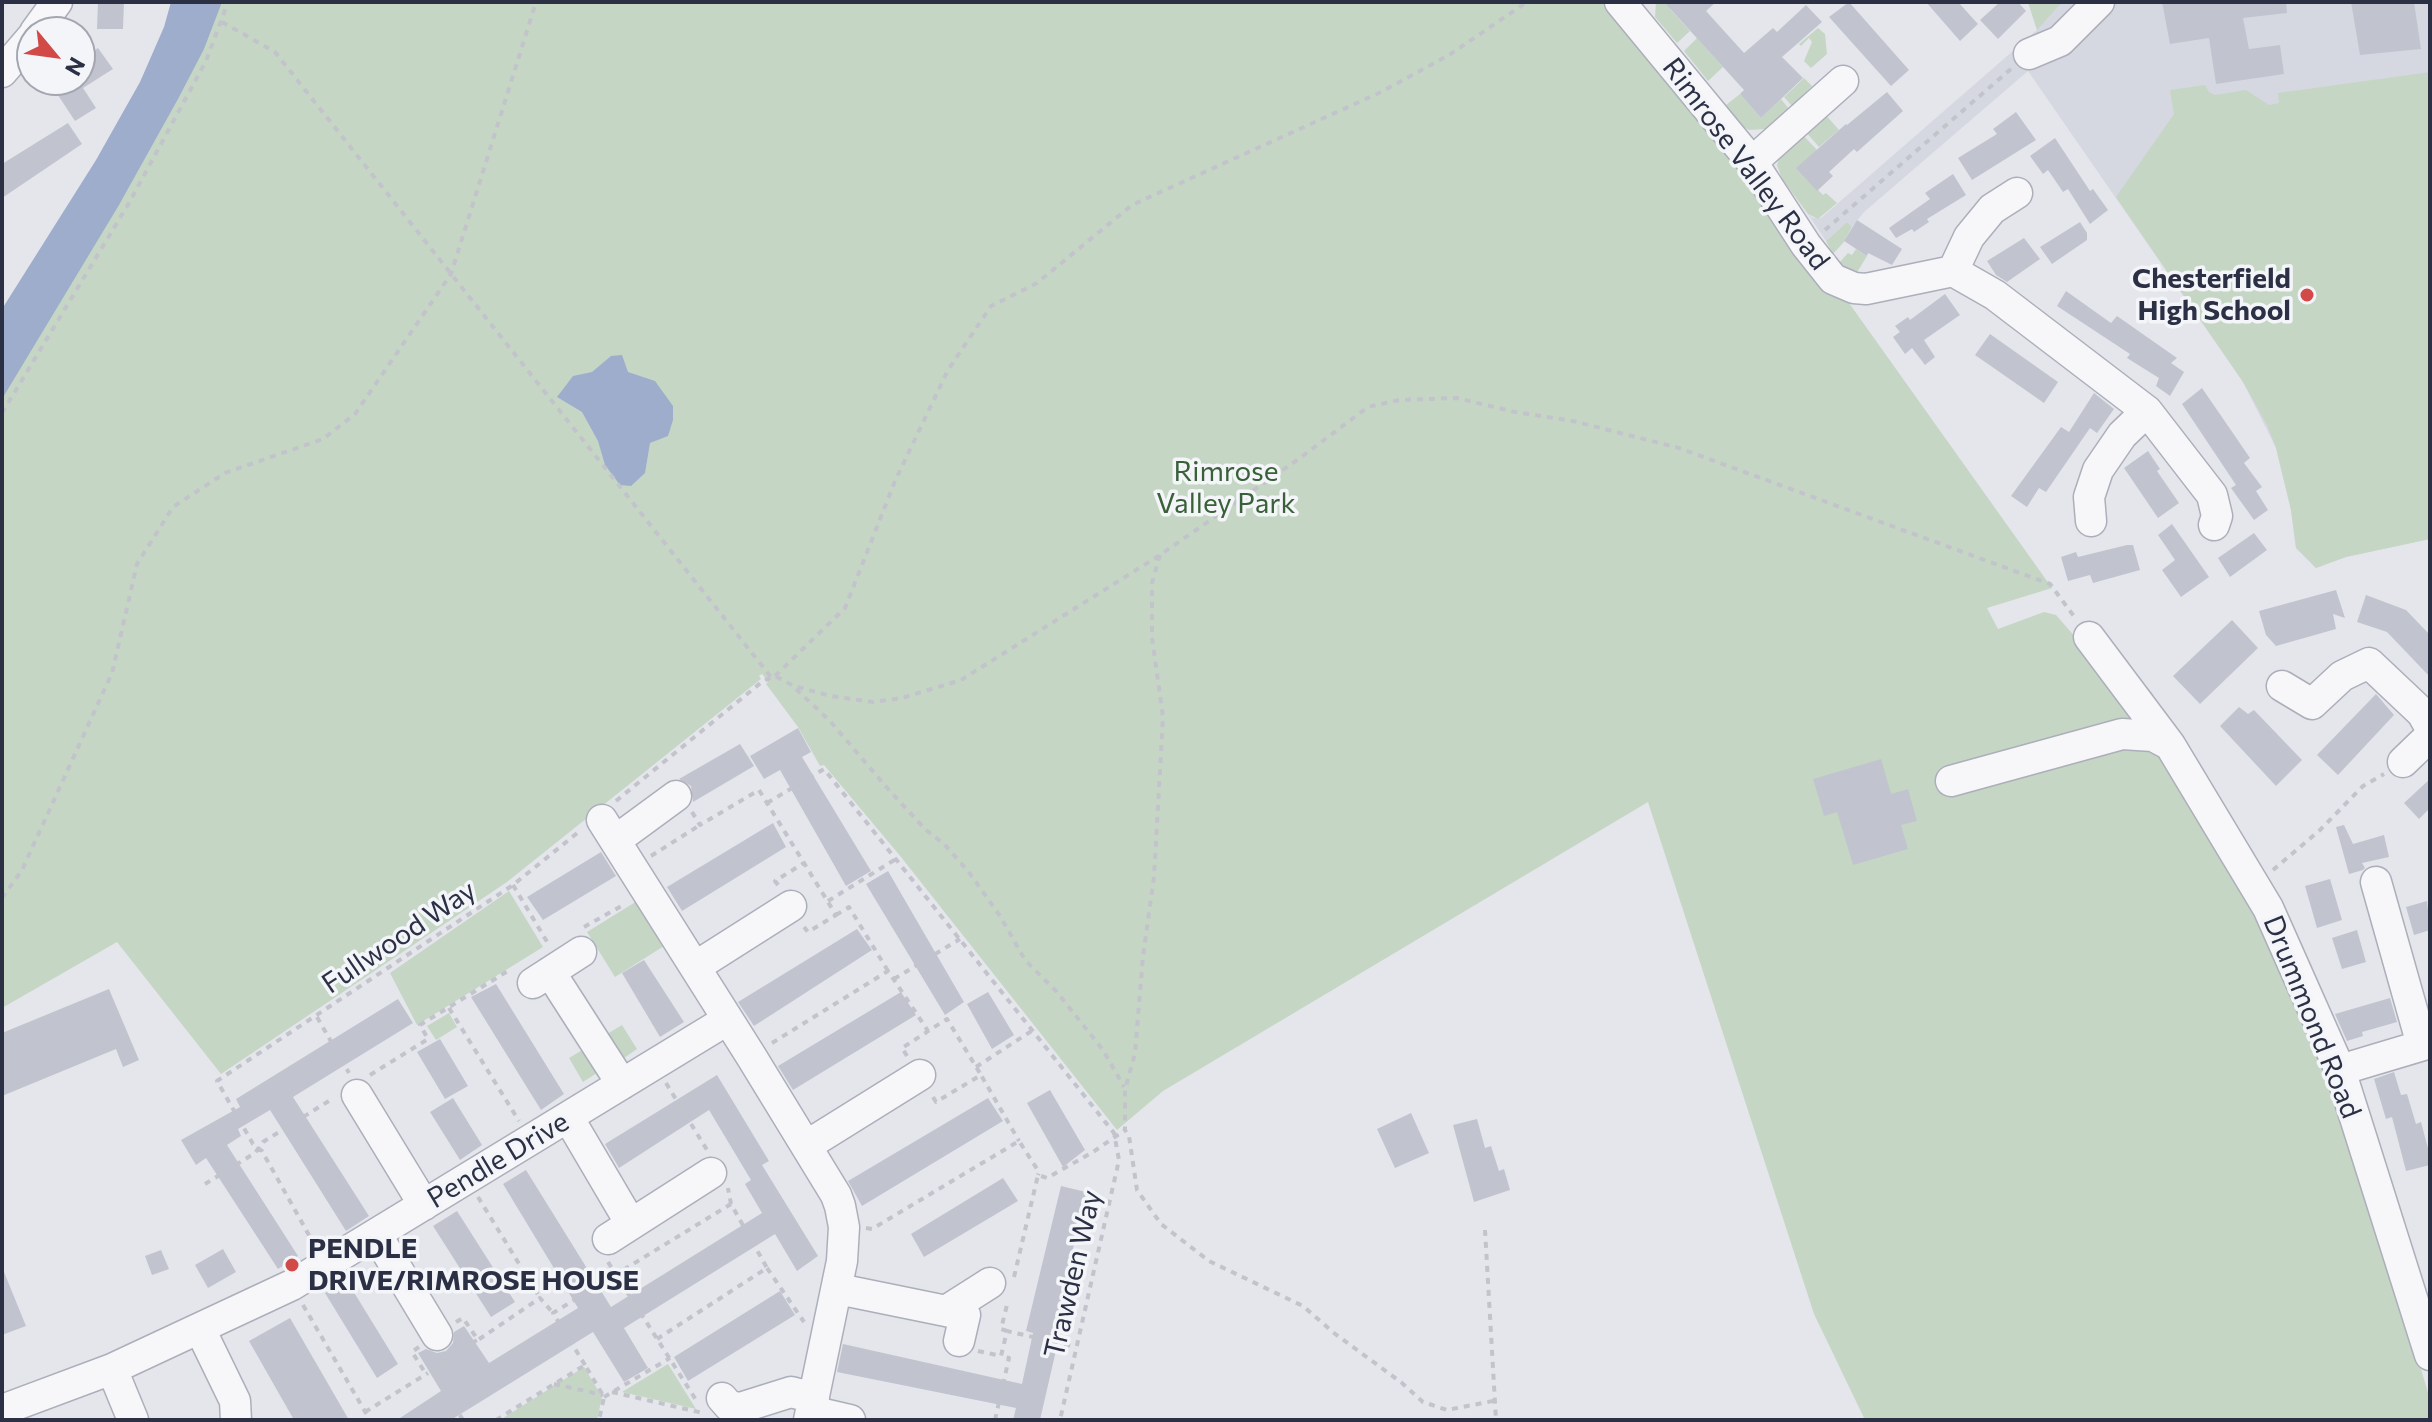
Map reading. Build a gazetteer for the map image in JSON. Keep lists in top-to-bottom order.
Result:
{
  "streets": {
    "street": ["Rimrose Valley Road", "Drummond Road", "Pendle Drive"],
    "path": ["Fullwood Way", "Trawden Way"]
  },
  "crossings": [
    ["Fullwood Way", "Pendle Drive"]
  ],
  "parks": ["Rimrose Valley Park"],
  "places": ["Chesterfield High School", "PENDLE DRIVE/RIMROSE HOUSE"],
  "north": "bottom right"
}
